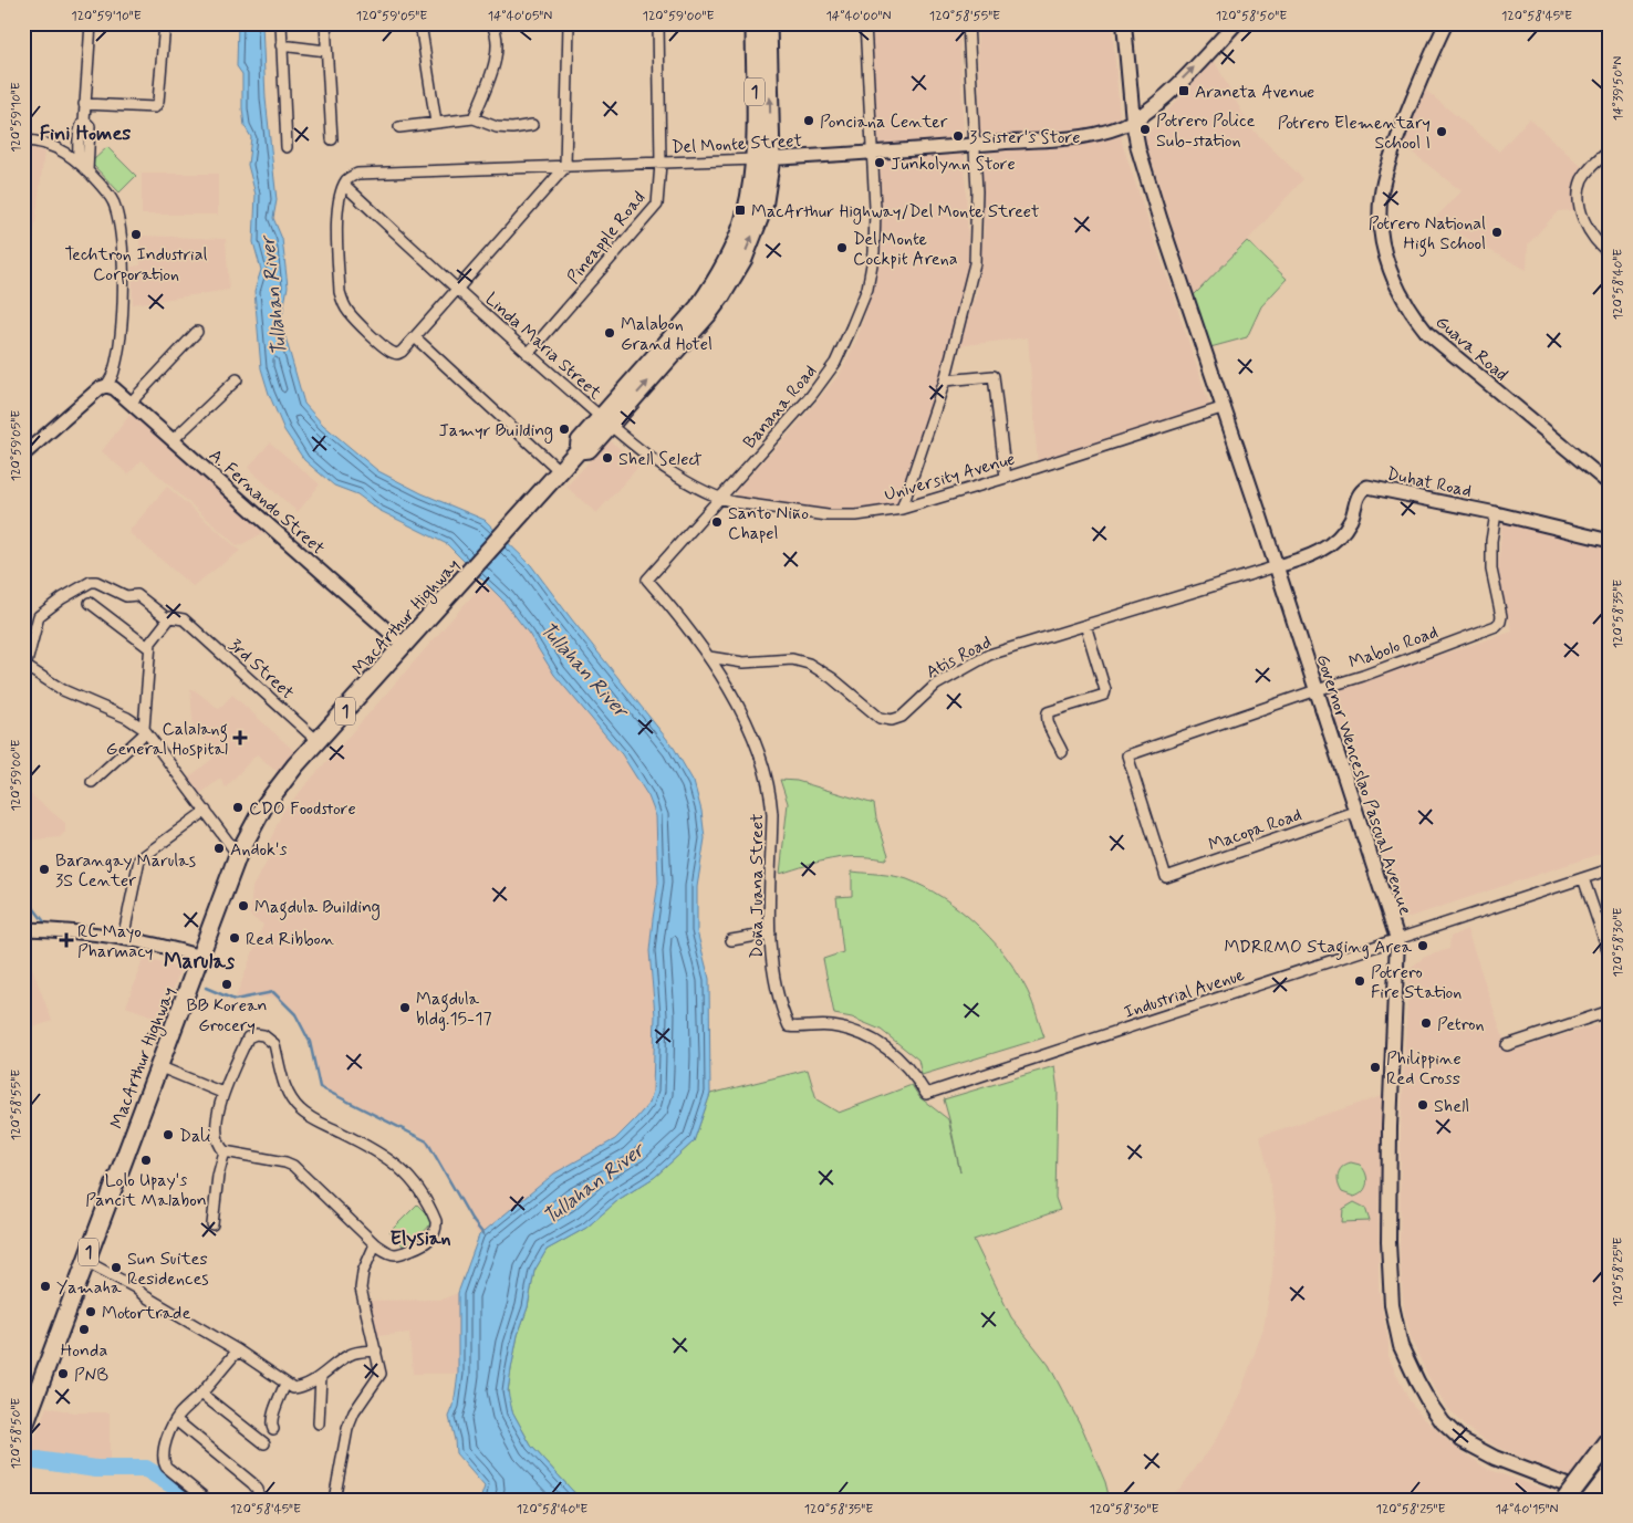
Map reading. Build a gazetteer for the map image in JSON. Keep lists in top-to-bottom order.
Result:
{
  "streets": {
    "highway": ["1", "MacArthur Highway"],
    "main road": ["Governor Wenceslao Pascual Avenue"],
    "street": [
      "Del Monte Street",
      "Pineapple Road",
      "Linda Maria Street",
      "Guava Road",
      "Banana Road",
      "University Avenue",
      "Duhat Road",
      "A. Fernando Street",
      "Mabolo Road",
      "Atis Road",
      "3rd Street",
      "Macopa Road",
      "Doña Juana Street",
      "Industrial Avenue"
    ]
  },
  "crossings": [
    ["Del Monte Street", "Pineapple Road"],
    ["Del Monte Street", "Linda Maria Street"],
    ["Del Monte Street", "Banana Road"],
    ["Del Monte Street", "MacArthur Highway"],
    ["Del Monte Street", "Governor Wenceslao Pascual Avenue"],
    ["Pineapple Road", "Linda Maria Street"],
    ["Linda Maria Street", "University Avenue"],
    ["Linda Maria Street", "MacArthur Highway"],
    ["Banana Road", "University Avenue"],
    ["Banana Road", "Doña Juana Street"],
    ["University Avenue", "MacArthur Highway"],
    ["University Avenue", "Governor Wenceslao Pascual Avenue"],
    ["Duhat Road", "Mabolo Road"],
    ["Duhat Road", "Atis Road"],
    ["Duhat Road", "Governor Wenceslao Pascual Avenue"],
    ["A. Fernando Street", "MacArthur Highway"],
    ["MacArthur Highway", "3rd Street"],
    ["Mabolo Road", "Governor Wenceslao Pascual Avenue"],
    ["Mabolo Road", "Macopa Road"],
    ["Atis Road", "Governor Wenceslao Pascual Avenue"],
    ["Atis Road", "Doña Juana Street"],
    ["Governor Wenceslao Pascual Avenue", "Macopa Road"],
    ["Governor Wenceslao Pascual Avenue", "Industrial Avenue"],
    ["Doña Juana Street", "Industrial Avenue"]
  ],
  "districts": ["Fini Homes", "Marulas", "Elysian"],
  "water": ["Tullahan River"],
  "places": {
    "transit": ["Araneta Avenue", "MacArthur Highway/Del Monte Street"],
    "other": [
      "Ponciana Center",
      "Potrero Police Sub-station",
      "Potrero Elementary School I",
      "3 Sister's Store",
      "Junkolynn Store",
      "Potrero National High School",
      "Techtron Industrial Corporation",
      "Del Monte Cockpit Arena",
      "Malabon Grand Hotel",
      "Jamyr Building",
      "Shell Select",
      "Santo Niño Chapel",
      "CDO Foodstore",
      "Andok's",
      "Barangay Marulas 3S Center",
      "Magdula Building",
      "Red Ribbon",
      "MDRRMO Staging Area",
      "Potrero Fire Station",
      "BB Korean Grocery",
      "Magdula bldg.15-17",
      "Petron",
      "Philippine Red Cross",
      "Shell",
      "Dali",
      "Lolo Upay's Pancit Malabon",
      "Sun Suites Residences",
      "Yamaha",
      "Motortrade",
      "Honda",
      "PNB"
    ],
    "health": ["Calalang General Hospital", "RC Mayo Pharmacy"]
  },
  "coordinates": [
    "120°59'10\"E",
    "120°59'05\"E",
    "14°40'05\"N",
    "120°59'00\"E",
    "14°40'00\"N",
    "120°58'55\"E",
    "120°58'50\"E",
    "120°58'45\"E",
    "14°39'50\"N",
    "120°58'40\"E",
    "120°58'35\"E",
    "120°58'30\"E",
    "120°58'25\"E",
    "14°40'15\"N"
  ]
}
